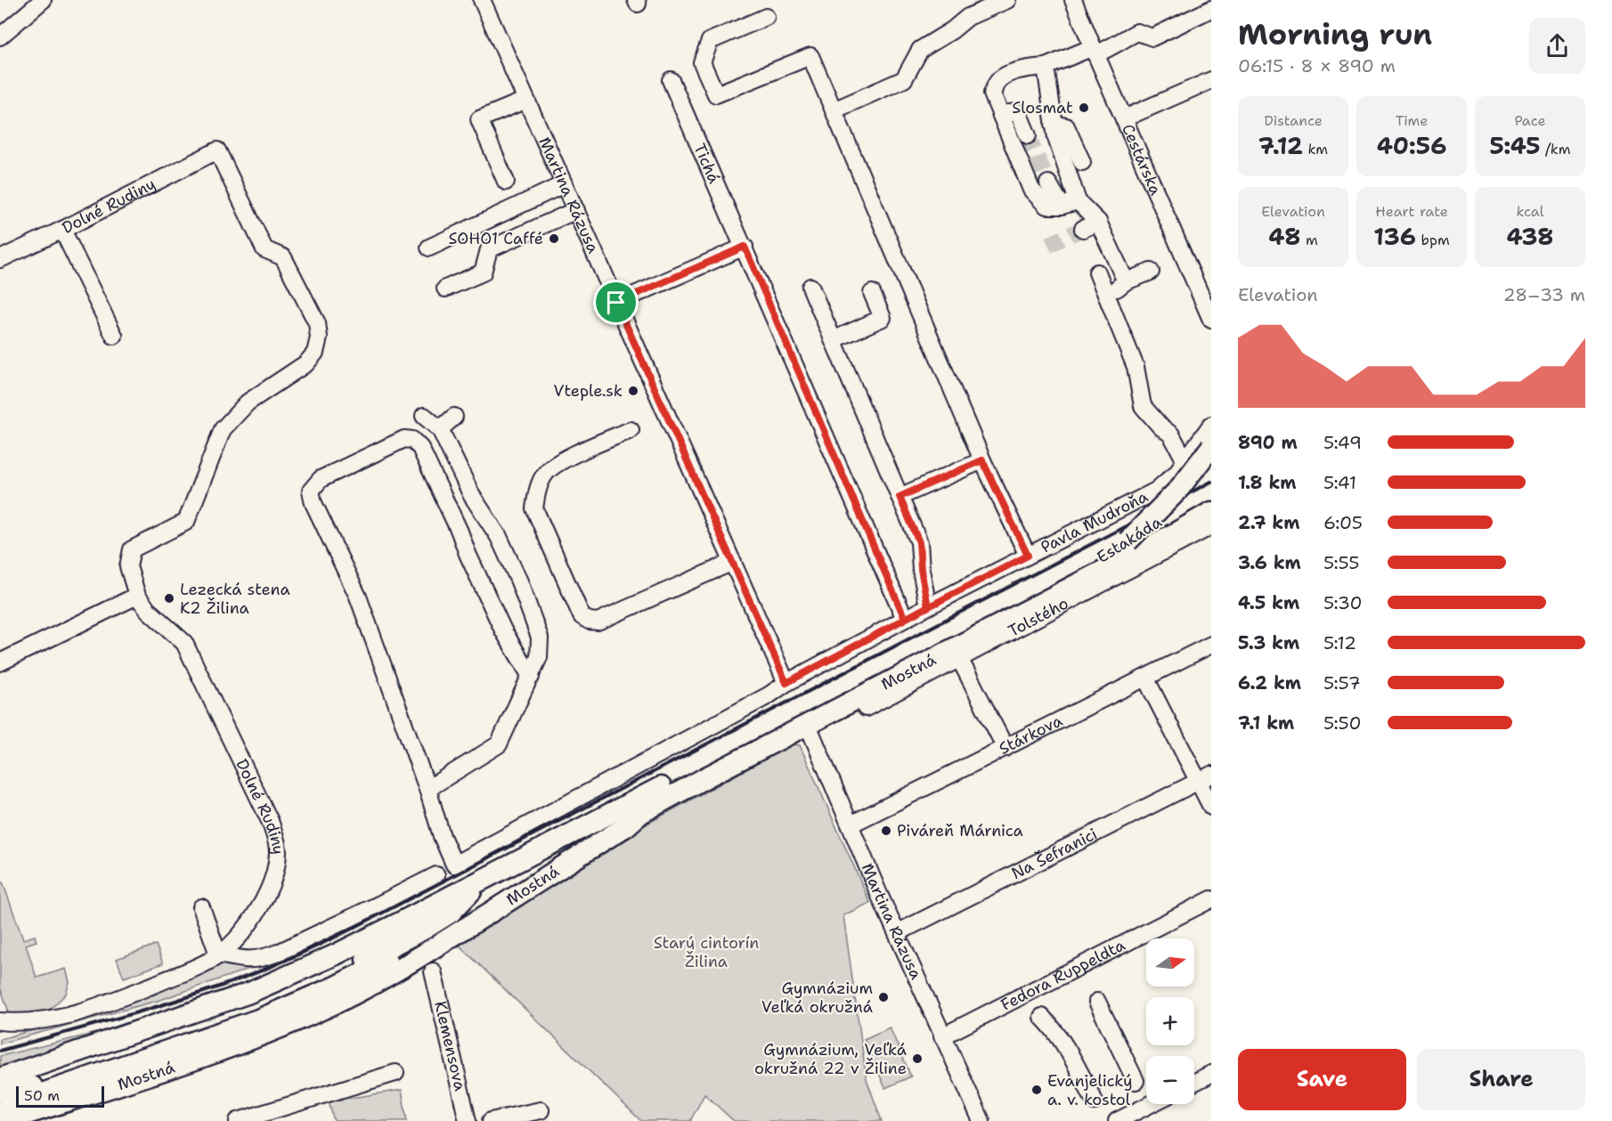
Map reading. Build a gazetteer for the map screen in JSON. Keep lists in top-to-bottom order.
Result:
{
  "streets": {
    "main road": ["Estakáda", "Mostná"],
    "street": [
      "Cestárska",
      "Tichá",
      "Martina Rázusa",
      "Dolné Rudiny",
      "Pavla Mudroňa",
      "Tolstého",
      "Stárkova",
      "Na Šefranici",
      "Fedora Ruppeldta",
      "Klemensova"
    ]
  },
  "crossings": [
    ["Tichá", "Pavla Mudroňa"],
    ["Martina Rázusa", "Pavla Mudroňa"],
    ["Martina Rázusa", "Mostná"],
    ["Martina Rázusa", "Stárkova"],
    ["Martina Rázusa", "Na Šefranici"],
    ["Martina Rázusa", "Fedora Ruppeldta"],
    ["Estakáda", "Mostná"]
  ],
  "parks": ["Starý cintorín Žilina"],
  "places": [
    "Slosmat",
    "SOHO1 Caffé",
    "Vteple.sk",
    "Lezecká stena K2 Žilina",
    "Piváreň Márnica",
    "Gymnázium Veľká okružná",
    "Gymnázium, Veľká okružná 22 v Žiline",
    "Evanjelický a. v. kostol"
  ],
  "scale_bar": "50 m",
  "north": "right",
  "page": {
    "heading": ["Morning run", "06:15 · 8 × 890 m"],
    "stats": [
      ["Distance", "7.12 km"],
      ["Time", "40:56"],
      ["Pace", "5:45 /km"],
      ["Elevation", "48 m"],
      ["Heart rate", "136 bpm"],
      ["kcal", "438"]
    ],
    "chart": ["Elevation", "28–33 m"],
    "list": [
      {
        "name": "890 m",
        "note": "5:49"
      },
      {
        "name": "1.8 km",
        "note": "5:41"
      },
      {
        "name": "2.7 km",
        "note": "6:05"
      },
      {
        "name": "3.6 km",
        "note": "5:55"
      },
      {
        "name": "4.5 km",
        "note": "5:30"
      },
      {
        "name": "5.3 km",
        "note": "5:12"
      },
      {
        "name": "6.2 km",
        "note": "5:57"
      },
      {
        "name": "7.1 km",
        "note": "5:50"
      }
    ],
    "map_buttons": ["+", "−"],
    "buttons": ["Save", "Share"],
    "scale": "50 m"
  }
}
